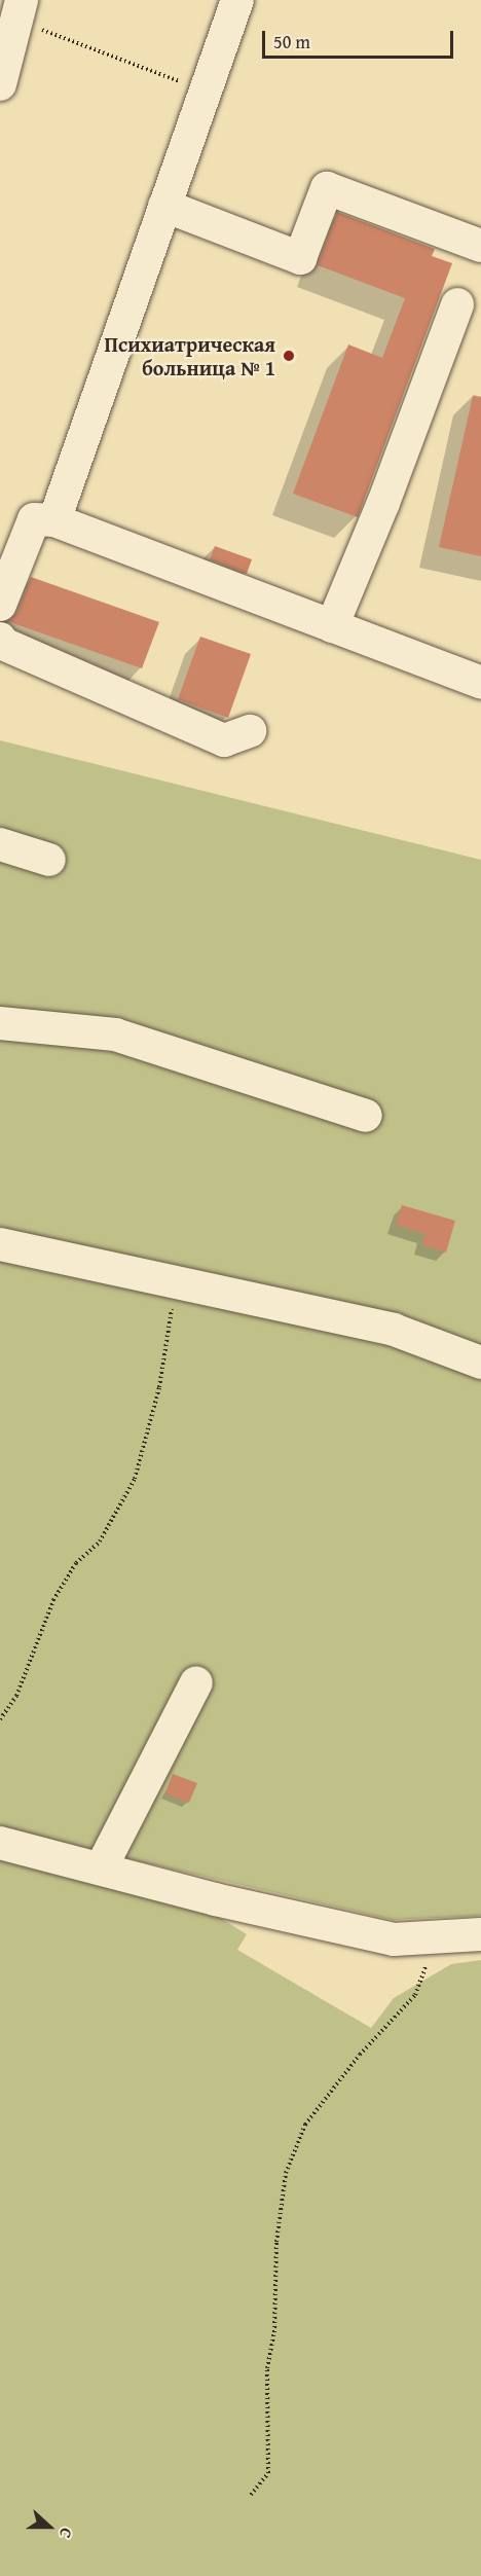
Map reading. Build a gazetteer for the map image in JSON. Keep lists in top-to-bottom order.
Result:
{
  "places": ["Психиатрическая больница № 1"],
  "scale_bar": "50 m",
  "north": "right"
}
